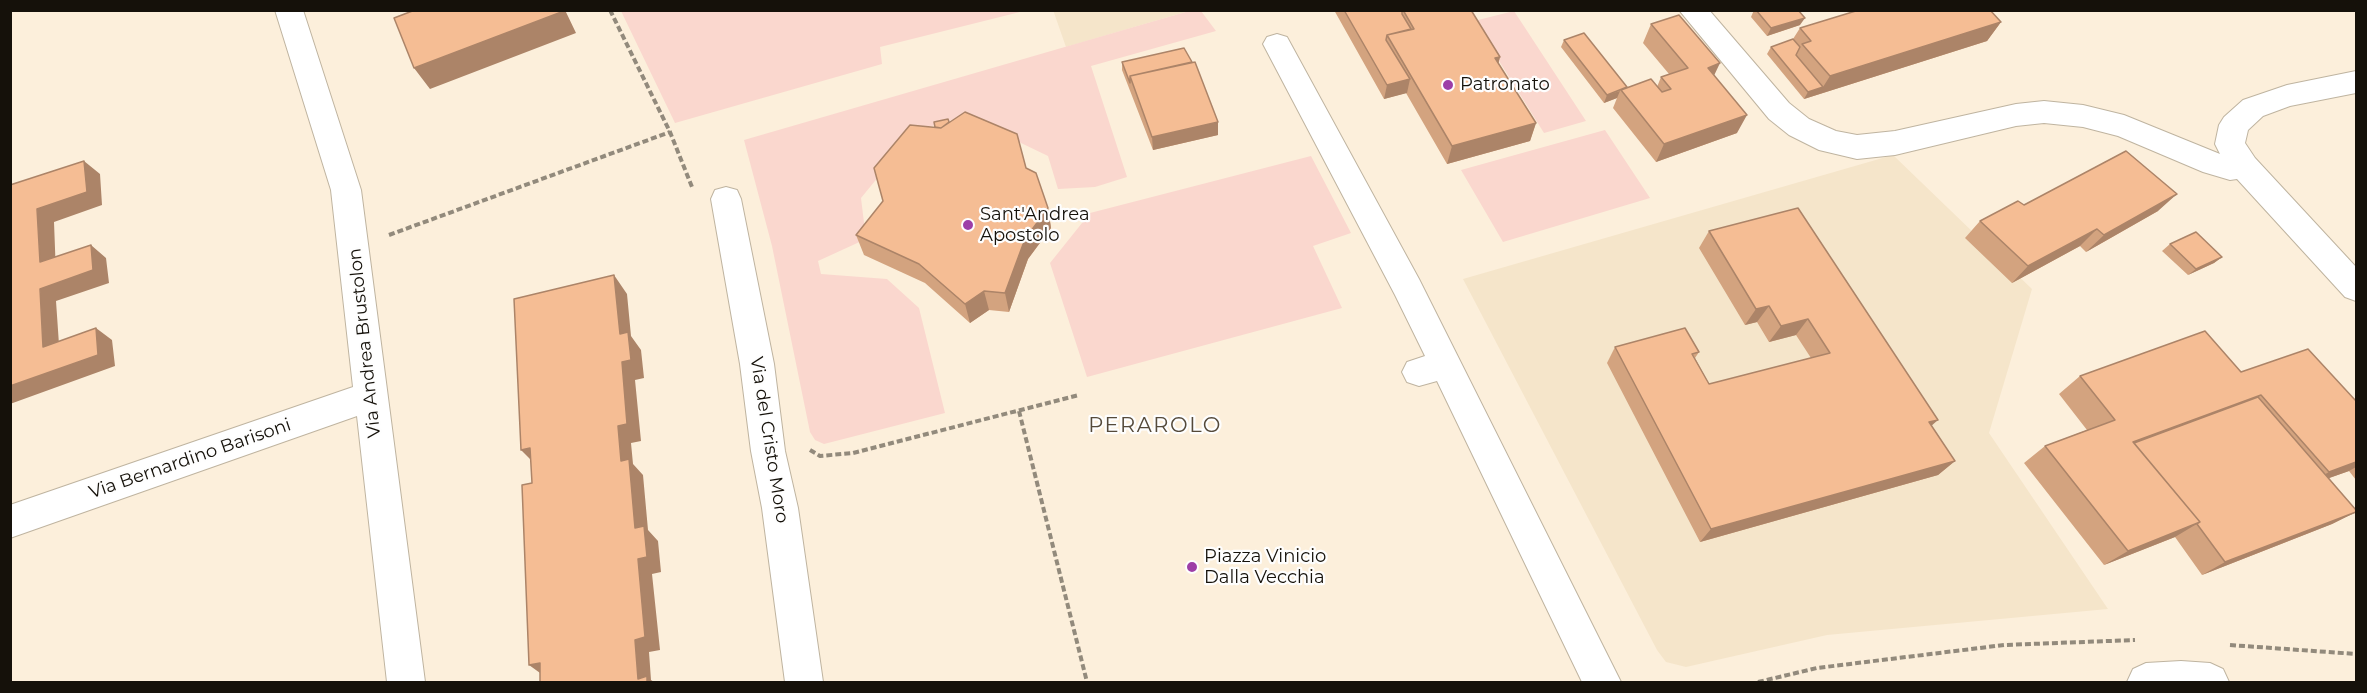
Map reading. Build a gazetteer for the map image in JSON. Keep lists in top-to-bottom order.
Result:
{
  "streets": {
    "street": ["Via Andrea Brustolon", "Via del Cristo Moro", "Via Bernardino Barisoni"]
  },
  "crossings": [
    ["Via Andrea Brustolon", "Via Bernardino Barisoni"]
  ],
  "districts": ["PERAROLO"],
  "places": ["Patronato", "Sant'Andrea Apostolo", "Piazza Vinicio Dalla Vecchia"]
}
